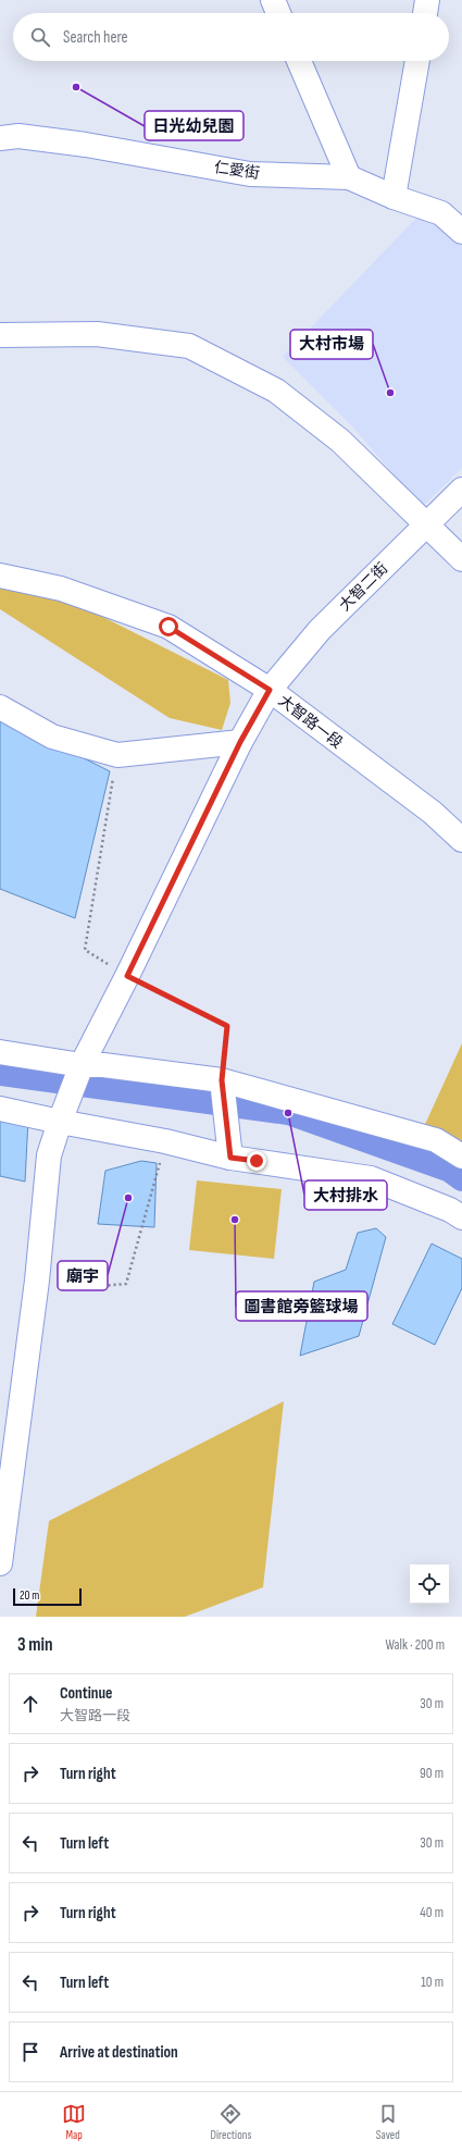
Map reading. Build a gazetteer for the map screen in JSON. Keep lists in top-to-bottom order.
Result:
{
  "streets": {
    "street": ["仁愛街", "大智二街", "大智路一段"]
  },
  "crossings": [
    ["大智二街", "大智路一段"]
  ],
  "places": [
    "日光幼兒園",
    "大村市場",
    "大村排水",
    "廟宇",
    "圖書館旁籃球場"
  ],
  "scale_bar": "20 m",
  "page": {
    "search": "Search here",
    "scale": "20 m",
    "heading": ["3 min", "Walk · 200 m"],
    "list": [
      ["Continue", "大智路一段", "30 m"],
      ["Turn right", "90 m"],
      ["Turn left", "30 m"],
      ["Turn right", "40 m"],
      ["Turn left", "10 m"],
      "Arrive at destination"
    ],
    "nav": ["Map", "Directions", "Saved"]
  }
}
